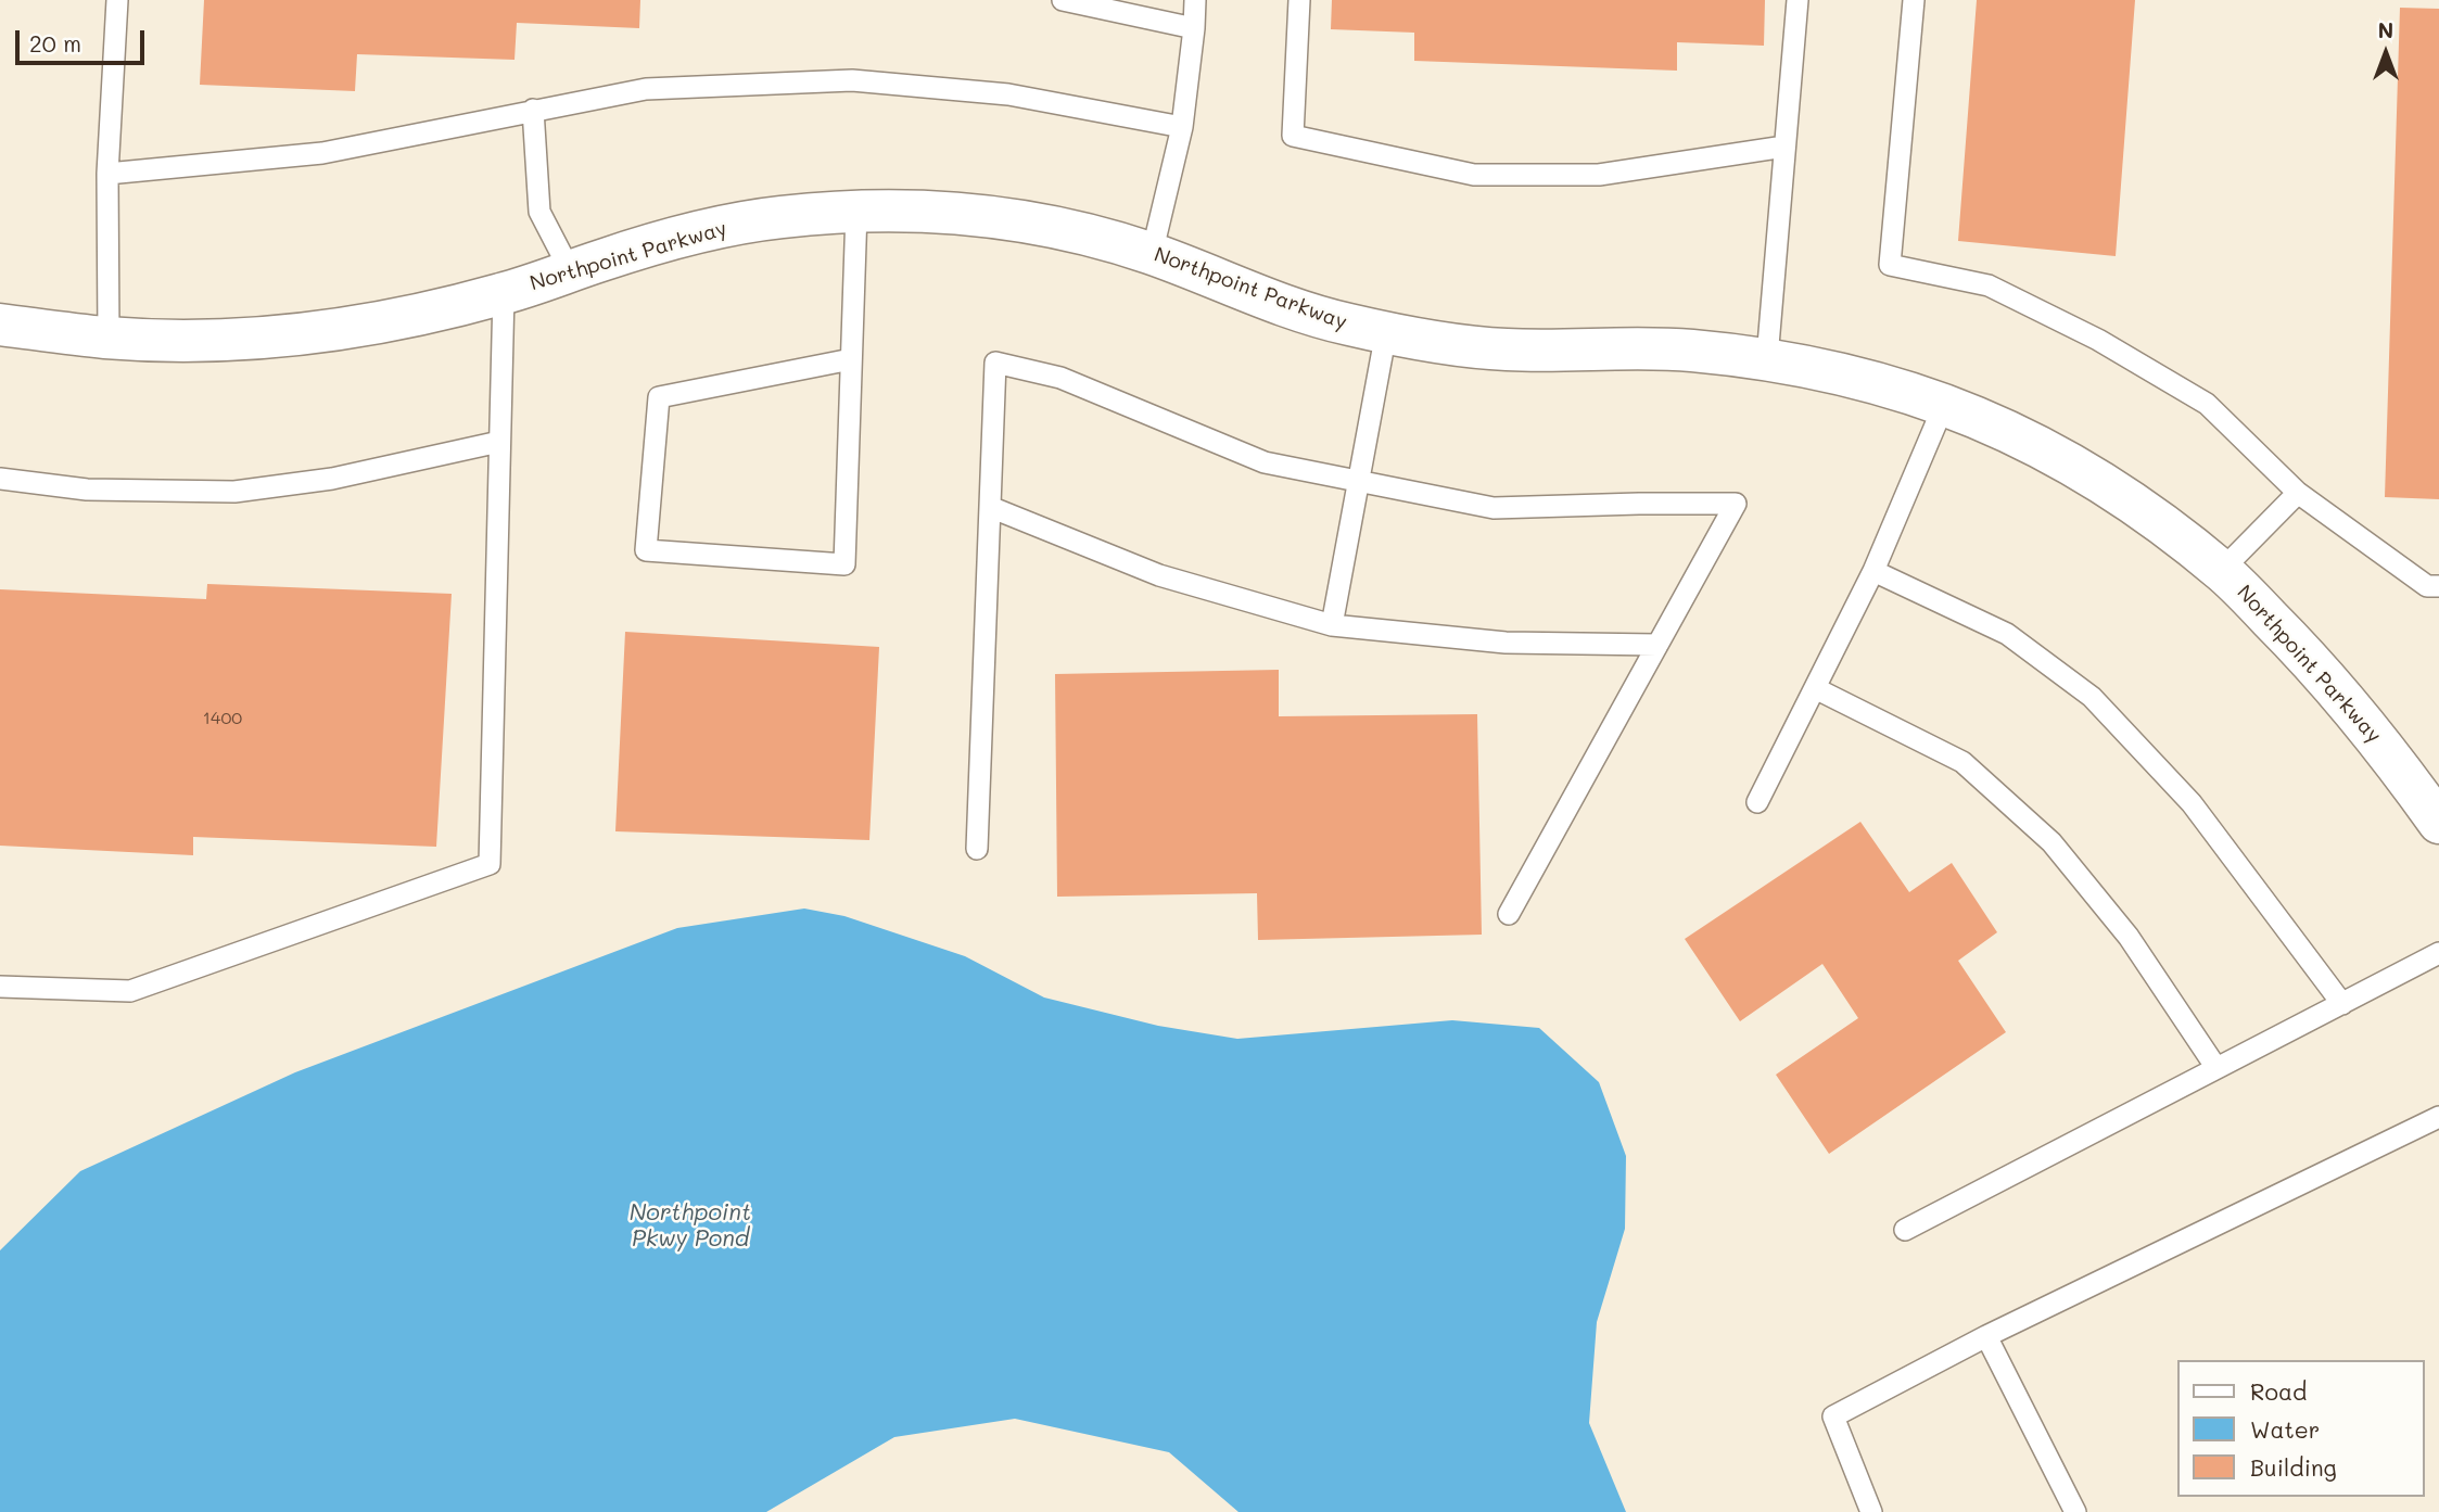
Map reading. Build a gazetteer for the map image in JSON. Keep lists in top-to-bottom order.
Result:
{
  "streets": {
    "street": ["Northpoint Parkway"]
  },
  "water": ["Northpoint Pkwy Pond"],
  "house_numbers": ["1400"],
  "legend": ["Road", "Water", "Building"],
  "scale_bar": "20 m",
  "north": "top"
}
